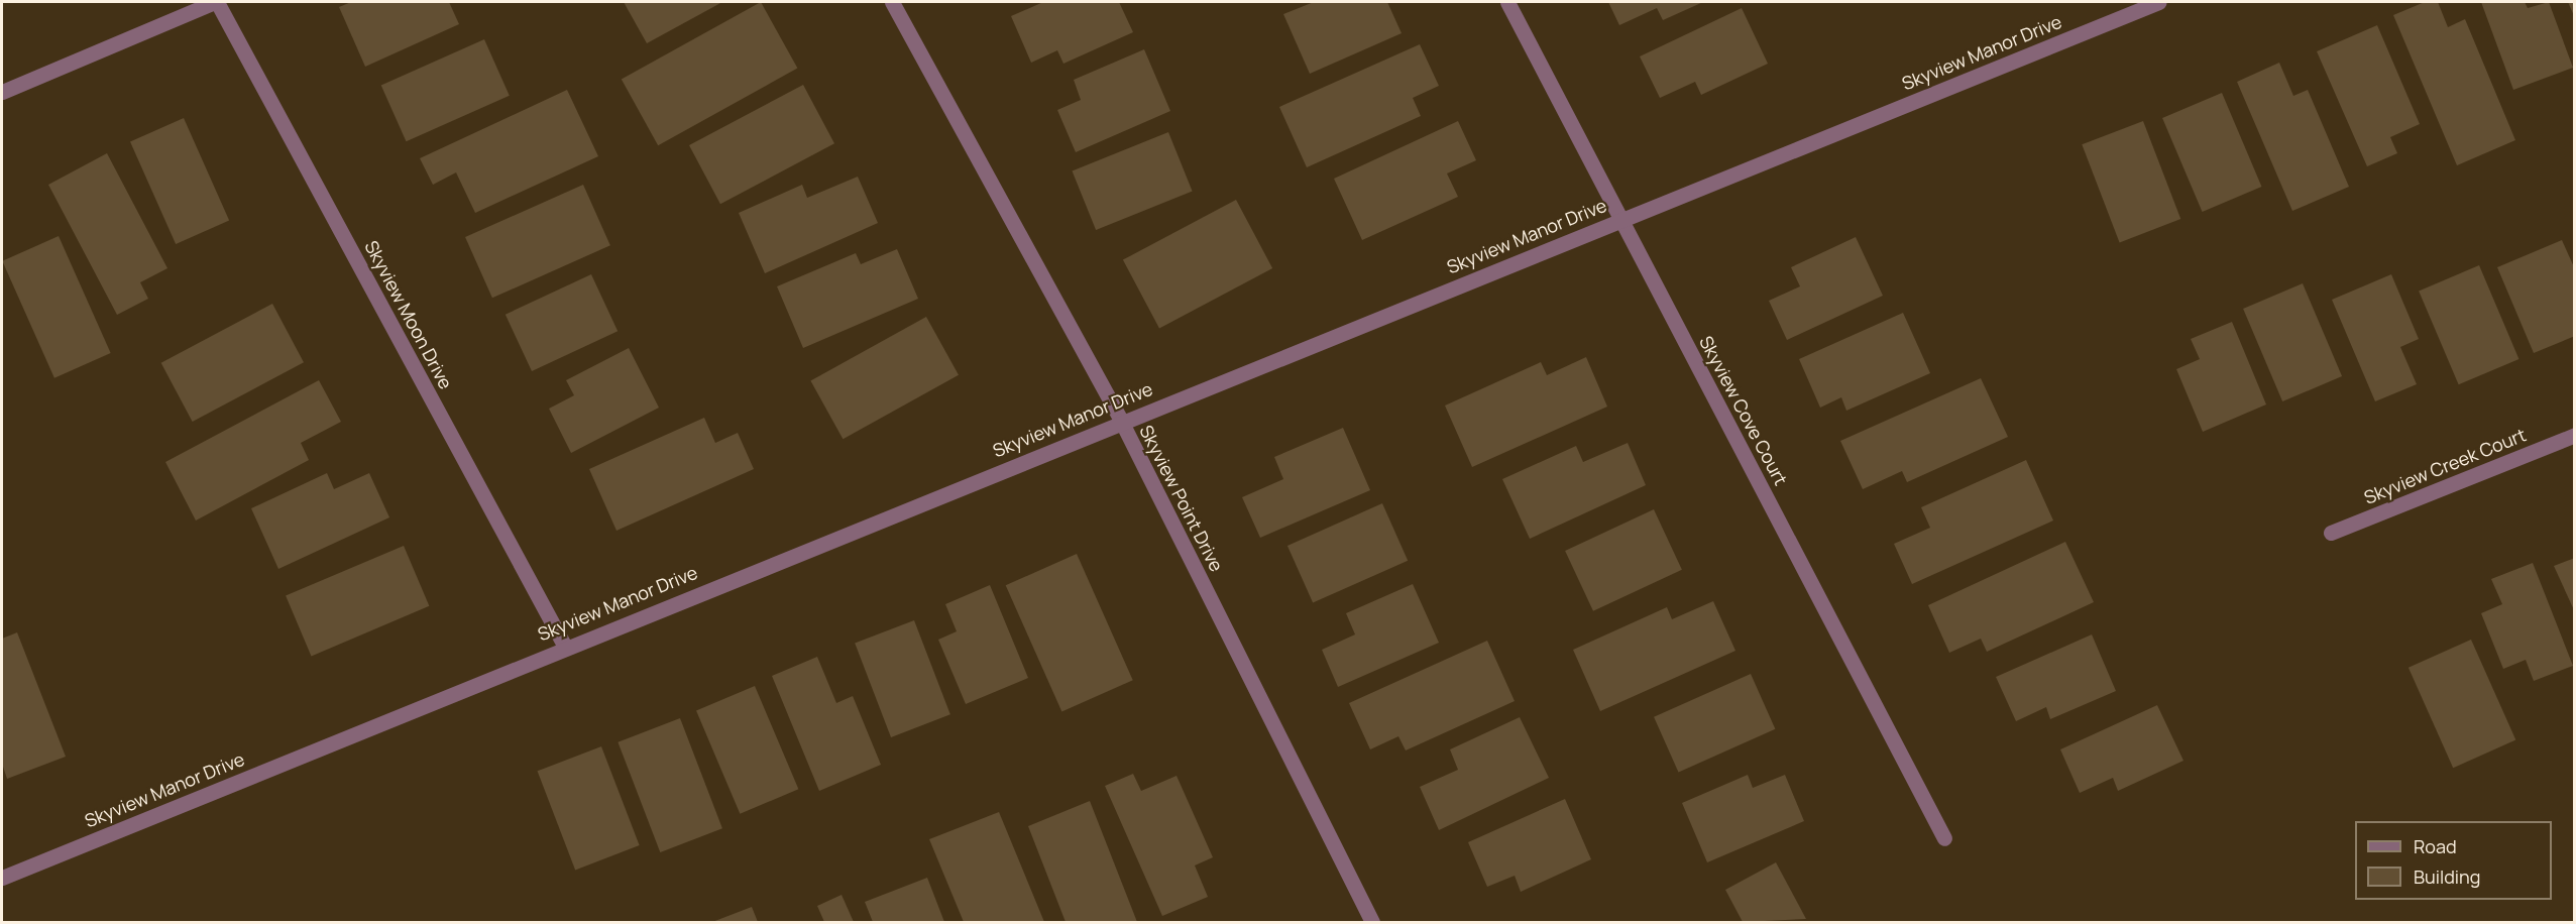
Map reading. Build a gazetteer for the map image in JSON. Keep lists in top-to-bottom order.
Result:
{
  "streets": {
    "street": [
      "Skyview Manor Drive",
      "Skyview Moon Drive",
      "Skyview Cove Court",
      "Skyview Creek Court",
      "Skyview Point Drive"
    ]
  },
  "crossings": [
    ["Skyview Manor Drive", "Skyview Moon Drive"],
    ["Skyview Manor Drive", "Skyview Cove Court"],
    ["Skyview Manor Drive", "Skyview Point Drive"]
  ],
  "legend": ["Road", "Building"]
}
